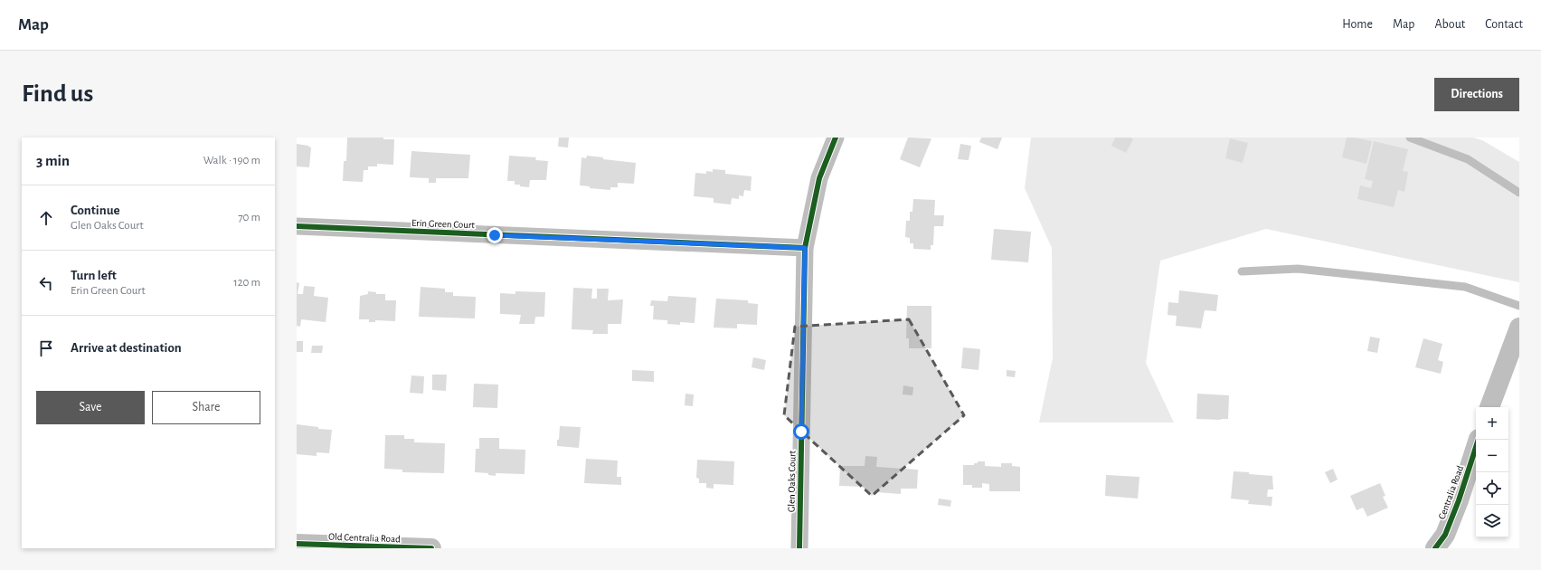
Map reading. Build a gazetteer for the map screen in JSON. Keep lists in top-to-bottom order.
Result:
{
  "streets": {
    "street": [
      "Erin Green Court",
      "Glen Oaks Court",
      "Centralia Road",
      "Old Centralia Road"
    ]
  },
  "crossings": [
    ["Erin Green Court", "Glen Oaks Court"]
  ],
  "page": {
    "header": "Map",
    "nav": [
      "Home",
      "Map",
      "About",
      "Contact"
    ],
    "buttons": [
      "Directions",
      ["Save", "Share"]
    ],
    "title": "Find us",
    "heading": ["3 min", "Walk · 190 m"],
    "list": [
      ["Continue", "Glen Oaks Court", "70 m"],
      ["Turn left", "Erin Green Court", "120 m"],
      "Arrive at destination"
    ],
    "map_buttons": ["+", "−"]
  }
}
